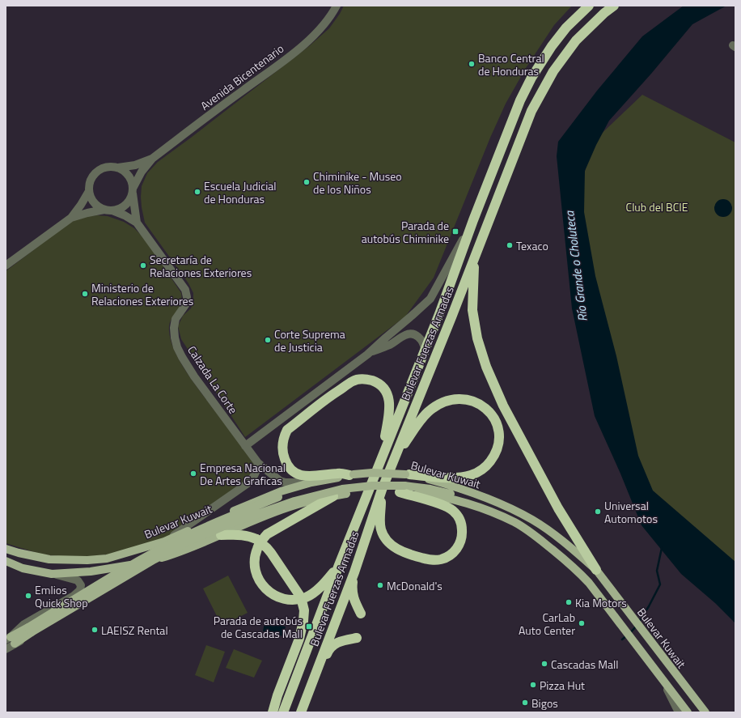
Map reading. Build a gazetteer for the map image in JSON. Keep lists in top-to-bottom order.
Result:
{
  "streets": {
    "highway": ["Bulevar Fuerzas Armadas"],
    "main road": ["Bulevar Kuwait"],
    "street": ["Avenida Bicentenario", "Calzada La Corte"]
  },
  "crossings": [
    ["Avenida Bicentenario", "Calzada La Corte"],
    ["Calzada La Corte", "Bulevar Kuwait"]
  ],
  "water": ["Río Grande o Choluteca"],
  "parks": ["Club del BCIE"],
  "places": {
    "other": [
      "Banco Central de Honduras",
      "Chiminike - Museo de los Niños",
      "Escuela Judicial de Honduras",
      "Texaco",
      "Secretaría de Relaciones Exteriores",
      "Ministerio de Relaciones Exteriores",
      "Corte Suprema de Justicia",
      "Empresa Nacional De Artes Graficas",
      "Universal Automotos",
      "McDonald's",
      "Emlios Quick Shop",
      "Kia Motors",
      "CarLab Auto Center",
      "LAEISZ Rental",
      "Cascadas Mall",
      "Pizza Hut",
      "Bigos"
    ],
    "transit": ["Parada de autobús Chiminike", "Parada de autobús de Cascadas Mall"]
  }
}
